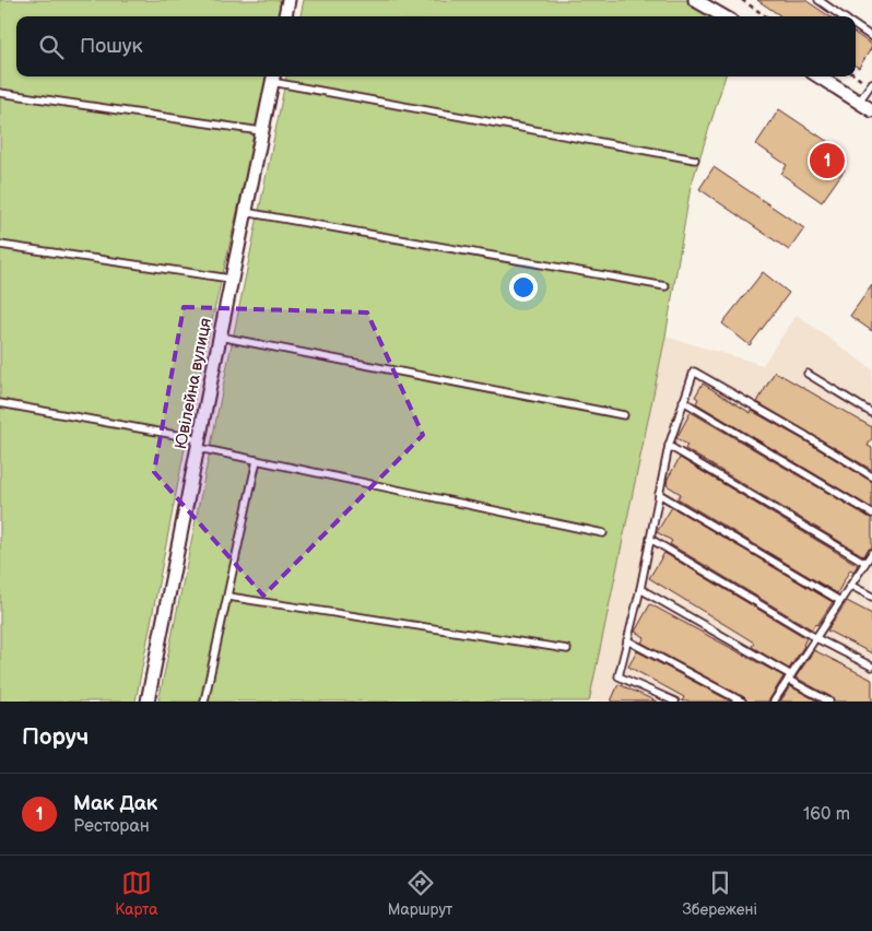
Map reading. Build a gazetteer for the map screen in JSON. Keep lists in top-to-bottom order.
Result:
{
  "streets": {
    "street": ["Ювілейна вулиця"]
  },
  "page": {
    "search": "Пошук",
    "pins": "1",
    "heading": "Поруч",
    "list": [
      {
        "mark": "1",
        "name": "Мак Дак",
        "note": "Ресторан",
        "value": "160 m"
      }
    ],
    "nav": ["Карта", "Маршрут", "Збережені"]
  }
}
